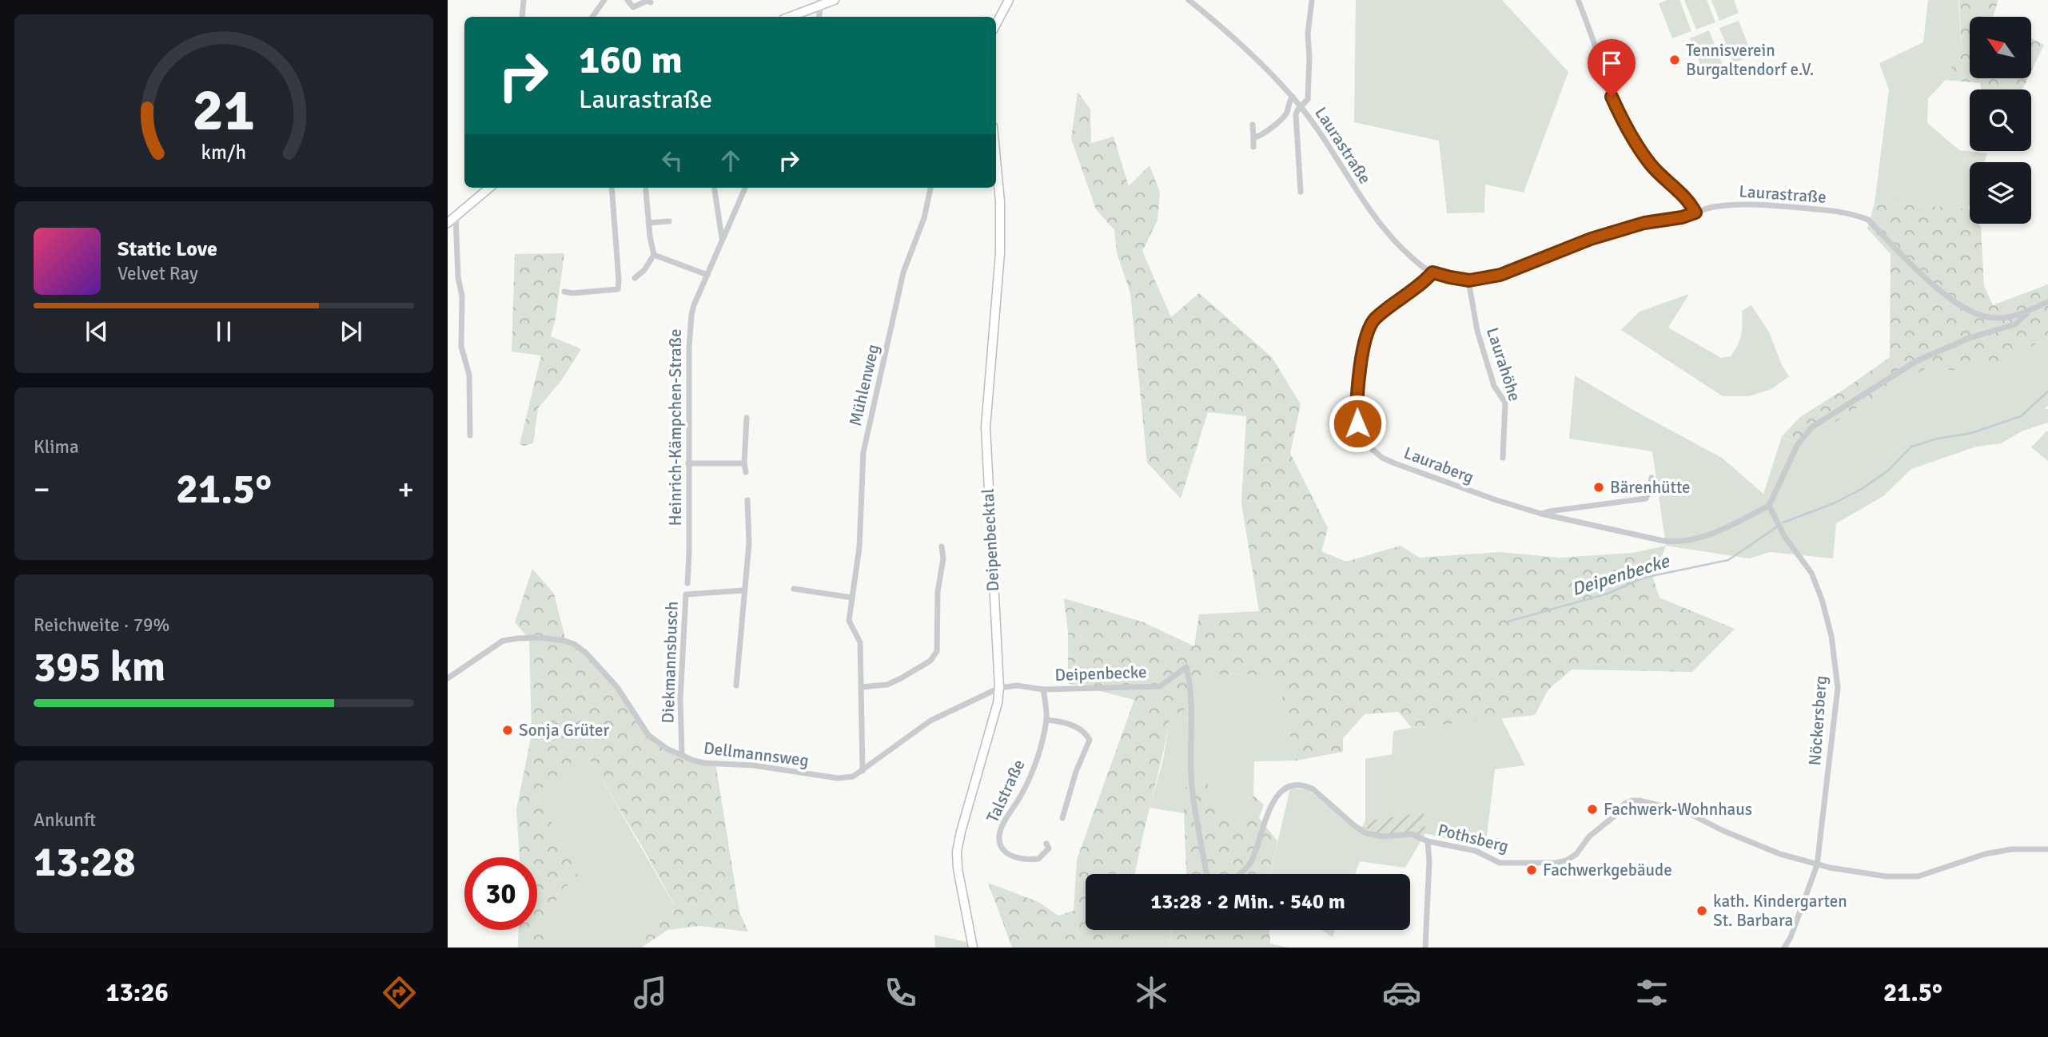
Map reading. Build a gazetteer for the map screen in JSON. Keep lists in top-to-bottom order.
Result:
{
  "streets": {
    "main road": ["Deipenbecktal"],
    "street": [
      "Laurastraße",
      "Laurahöhe",
      "Mühlenweg",
      "Heinrich-Kämpchen-Straße",
      "Lauraberg",
      "Diekmannsbusch",
      "Deipenbecke",
      "Nöckersberg",
      "Dellmannsweg",
      "Talstraße",
      "Pothsberg"
    ]
  },
  "crossings": [
    ["Laurastraße", "Laurahöhe"],
    ["Laurastraße", "Lauraberg"],
    ["Mühlenweg", "Dellmannsweg"],
    ["Lauraberg", "Nöckersberg"],
    ["Deipenbecktal", "Dellmannsweg"],
    ["Diekmannsbusch", "Dellmannsweg"],
    ["Deipenbecke", "Talstraße"],
    ["Nöckersberg", "Pothsberg"]
  ],
  "water": ["Deipenbecke"],
  "places": [
    "Tennisverein Burgaltendorf e.V.",
    "Bärenhütte",
    "Sonja Grüter",
    "Fachwerk-Wohnhaus",
    "Fachwerkgebäude",
    "kath. Kindergarten St. Barbara"
  ],
  "north": "top left",
  "page": {
    "turn": ["160 m", "Laurastraße"],
    "song": ["Static Love", "Velvet Ray"],
    "tile": [
      "Klima",
      ["Reichweite · 79%", "395 km"],
      ["Ankunft", "13:28"]
    ],
    "heat": ["−", "21.5°", "+"],
    "limit": "30",
    "trip": "13:28 · 2 Min. · 540 m",
    "tabs": ["13:26", "21.5°"],
    "gauge": ["21", "km/h"]
  }
}
